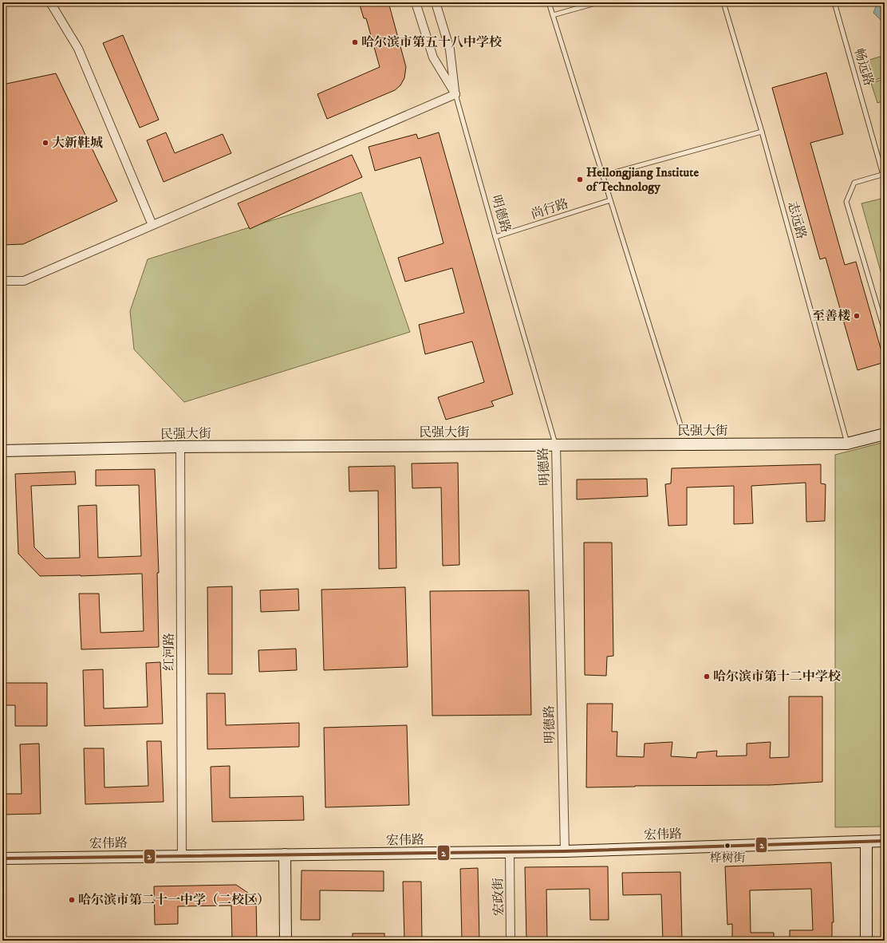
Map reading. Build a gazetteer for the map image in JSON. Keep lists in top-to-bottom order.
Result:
{
  "streets": {
    "main road": ["民强大街", "宏伟路"],
    "street": ["明德路", "红河路", "宏政街"],
    "lane": ["畅远路", "尚行路", "志远路"]
  },
  "crossings": [
    ["尚行路", "明德路"],
    ["明德路", "民强大街"],
    ["明德路", "宏伟路"],
    ["志远路", "民强大街"],
    ["民强大街", "红河路"],
    ["红河路", "宏伟路"],
    ["宏伟路", "宏政街"]
  ],
  "places": [
    "哈尔滨市第五十八中学校",
    "大新鞋城",
    "Heilongjiang Institute of Technology",
    "至善楼",
    "哈尔滨市第十二中学校",
    "桦树街",
    "哈尔滨市第二十一中学（二校区）"
  ],
  "lines": ["transit line 2"]
}
